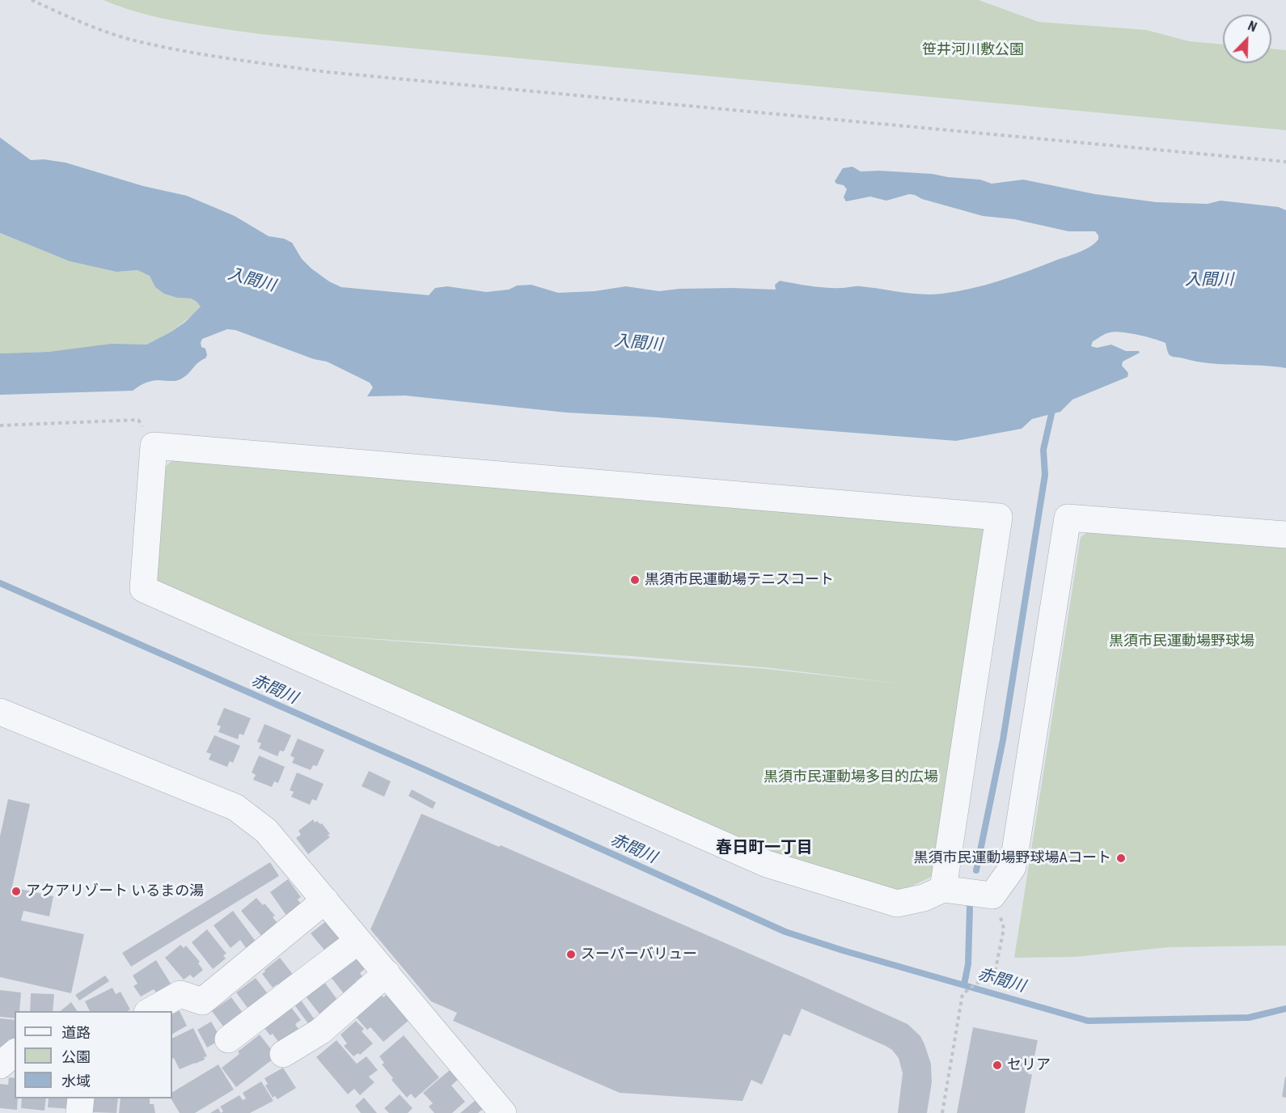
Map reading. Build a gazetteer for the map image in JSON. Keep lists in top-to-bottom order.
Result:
{
  "districts": ["春日町一丁目"],
  "water": ["入間川", "赤間川"],
  "parks": ["笹井河川敷公園", "黒須市民運動場野球場", "黒須市民運動場多目的広場"],
  "places": [
    "黒須市民運動場テニスコート",
    "黒須市民運動場野球場Aコート",
    "アクアリゾート いるまの湯",
    "スーパーバリュー",
    "セリア"
  ],
  "legend": ["道路", "公園", "水域"],
  "north": "top right"
}
